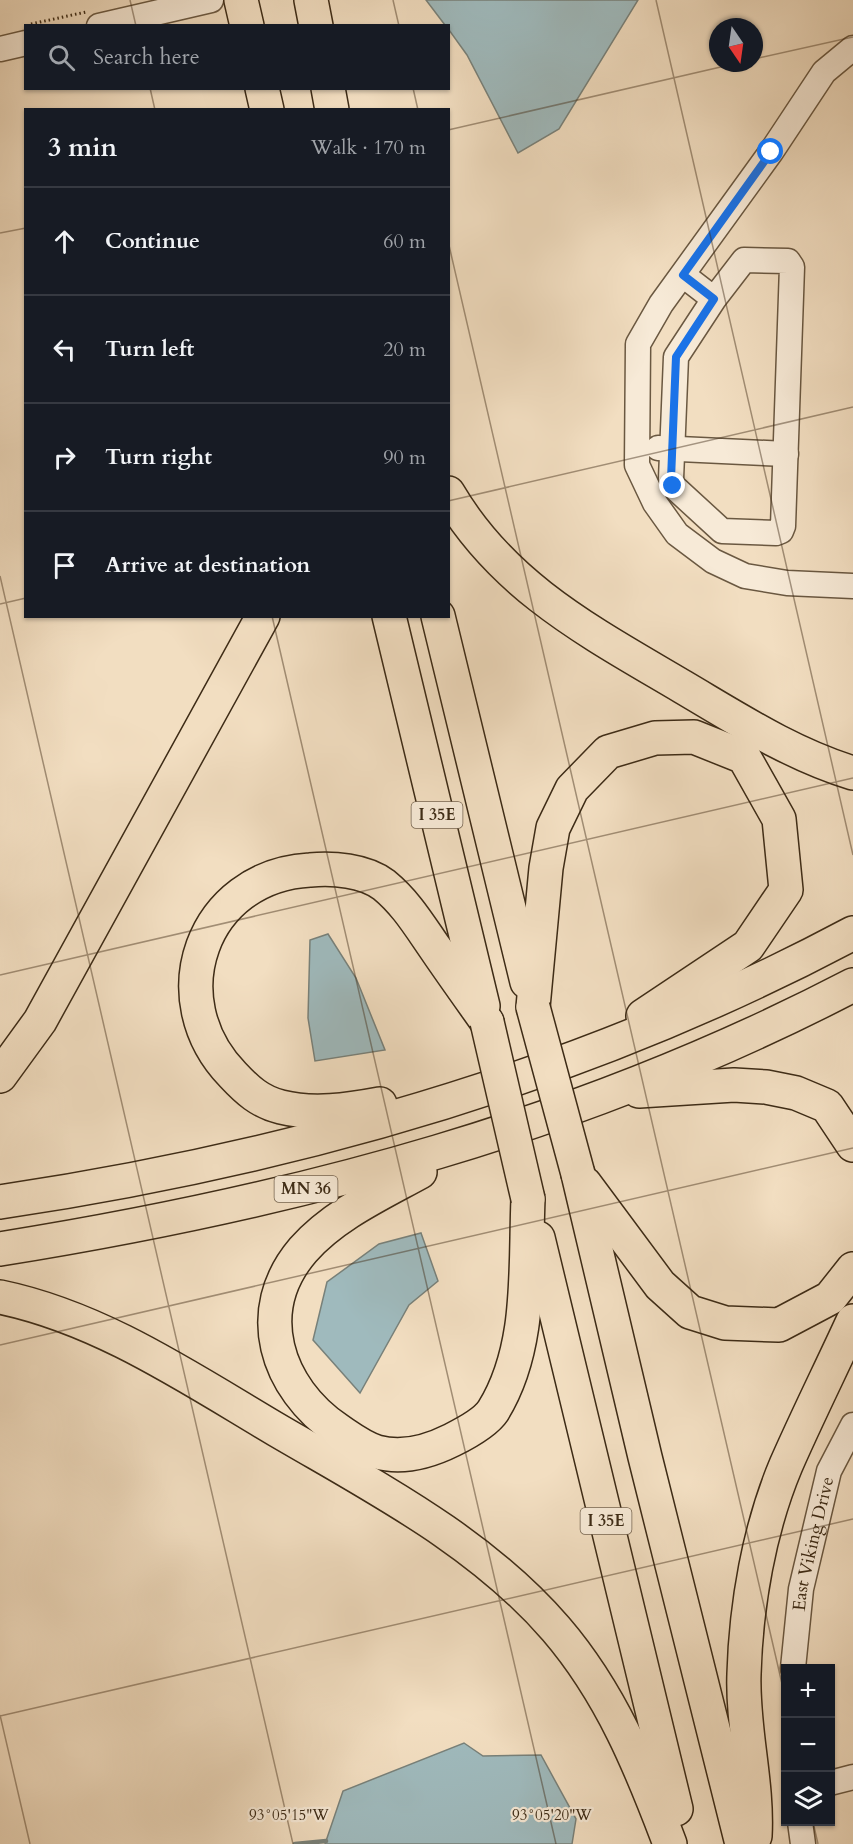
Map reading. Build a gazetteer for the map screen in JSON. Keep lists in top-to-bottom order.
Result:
{
  "streets": {
    "highway": ["I 35E", "MN 36"],
    "street": ["East Viking Drive"]
  },
  "north": "bottom",
  "page": {
    "search": "Search here",
    "heading": ["3 min", "Walk · 170 m"],
    "list": [
      ["Continue", "60 m"],
      ["Turn left", "20 m"],
      ["Turn right", "90 m"],
      "Arrive at destination"
    ],
    "map_buttons": ["+", "−"]
  },
  "coordinates": ["93°05'15\"W", "93°05'20\"W"]
}
